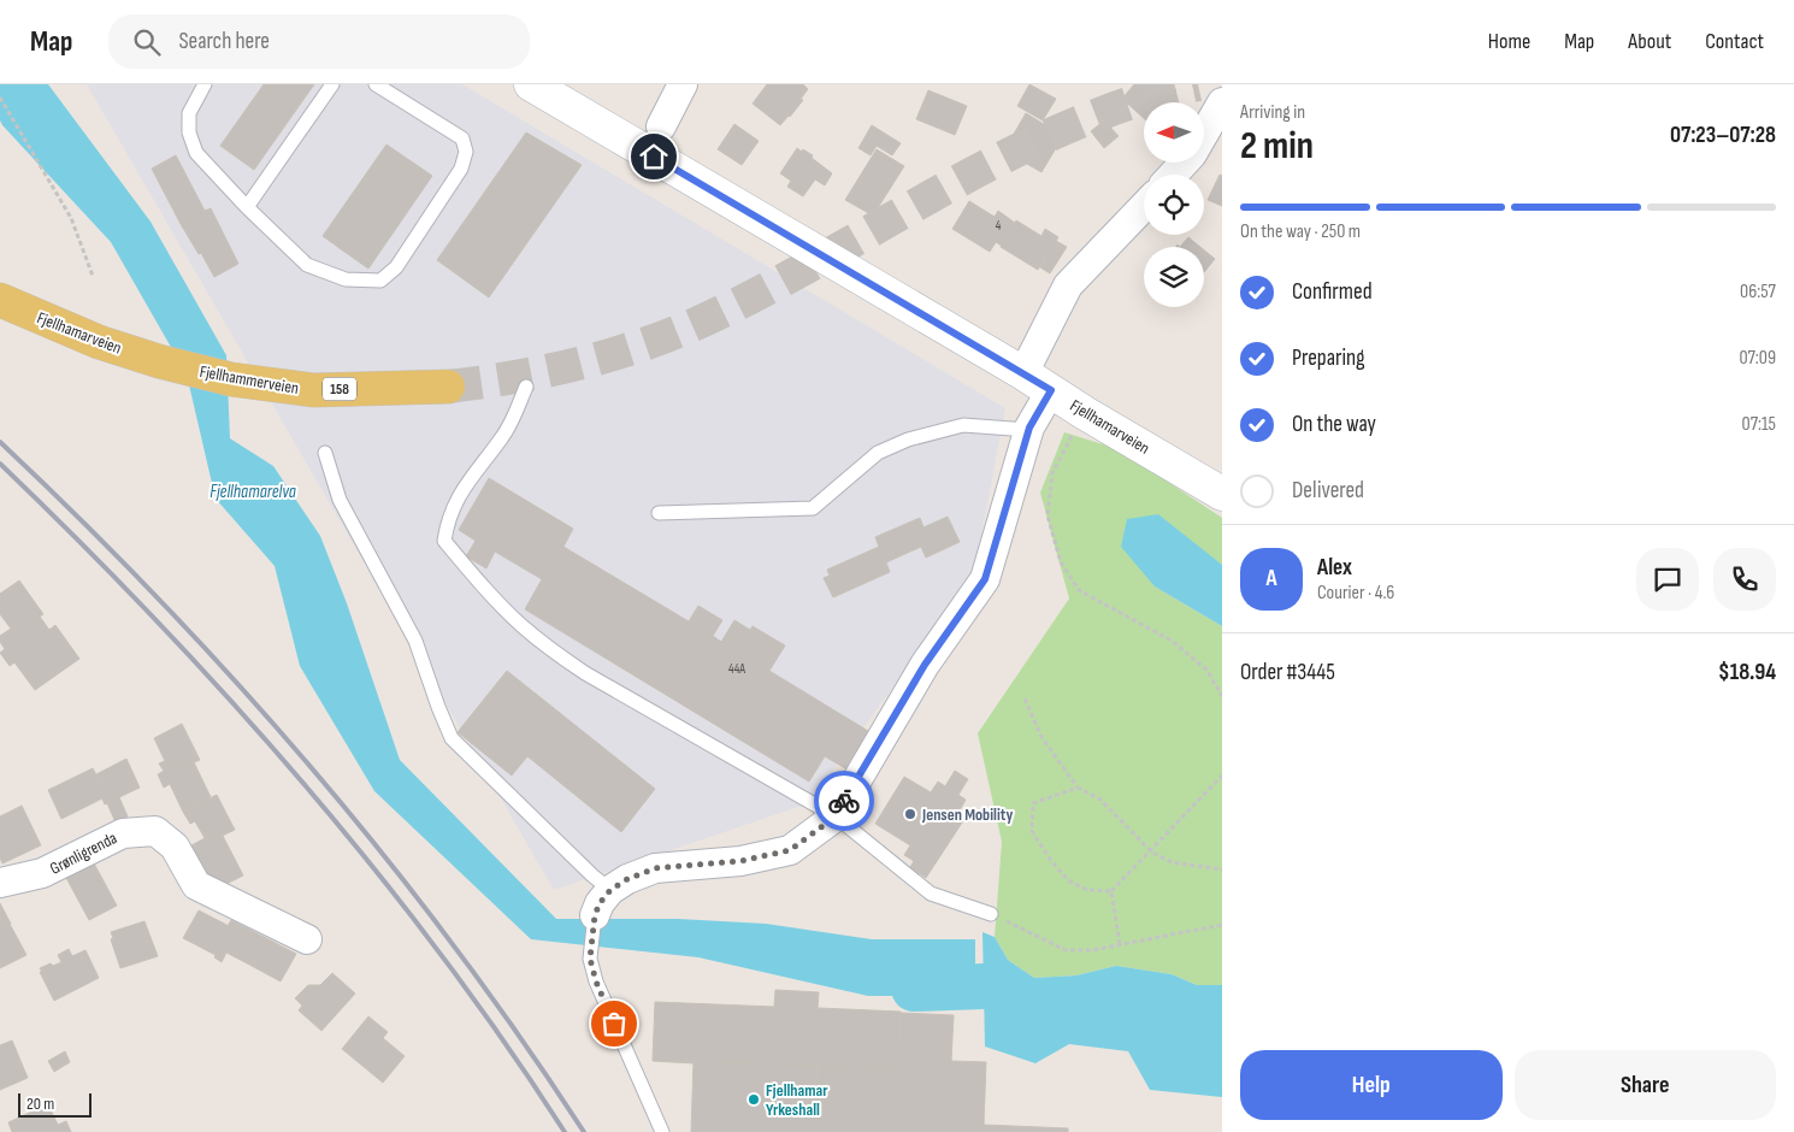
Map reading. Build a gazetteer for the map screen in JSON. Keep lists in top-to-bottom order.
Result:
{
  "streets": {
    "main road": ["Fjellhamarveien", "Fjellhammerveien", "158"],
    "street": ["Grønligrenda"]
  },
  "crossings": [
    ["Fjellhamarveien", "Fjellhammerveien"]
  ],
  "water": ["Fjellhamarelva"],
  "places": ["Jensen Mobility", "Fjellhamar Yrkeshall"],
  "house_numbers": ["4", "44A"],
  "scale_bar": "20 m",
  "north": "left",
  "page": {
    "header": "Map",
    "search": "Search here",
    "nav": [
      "Home",
      "Map",
      "About",
      "Contact"
    ],
    "heading": ["2 min", "Arriving in", "07:23–07:28"],
    "panel": [
      "Alex",
      "Courier · 4.6",
      "Order #3445",
      "$18.94"
    ],
    "bar": "On the way · 250 m",
    "list": [
      ["Confirmed", "06:57"],
      ["Preparing", "07:09"],
      ["On the way", "07:15"],
      "Delivered"
    ],
    "round": "A",
    "buttons": ["Help", "Share"],
    "scale": "20 m"
  }
}
